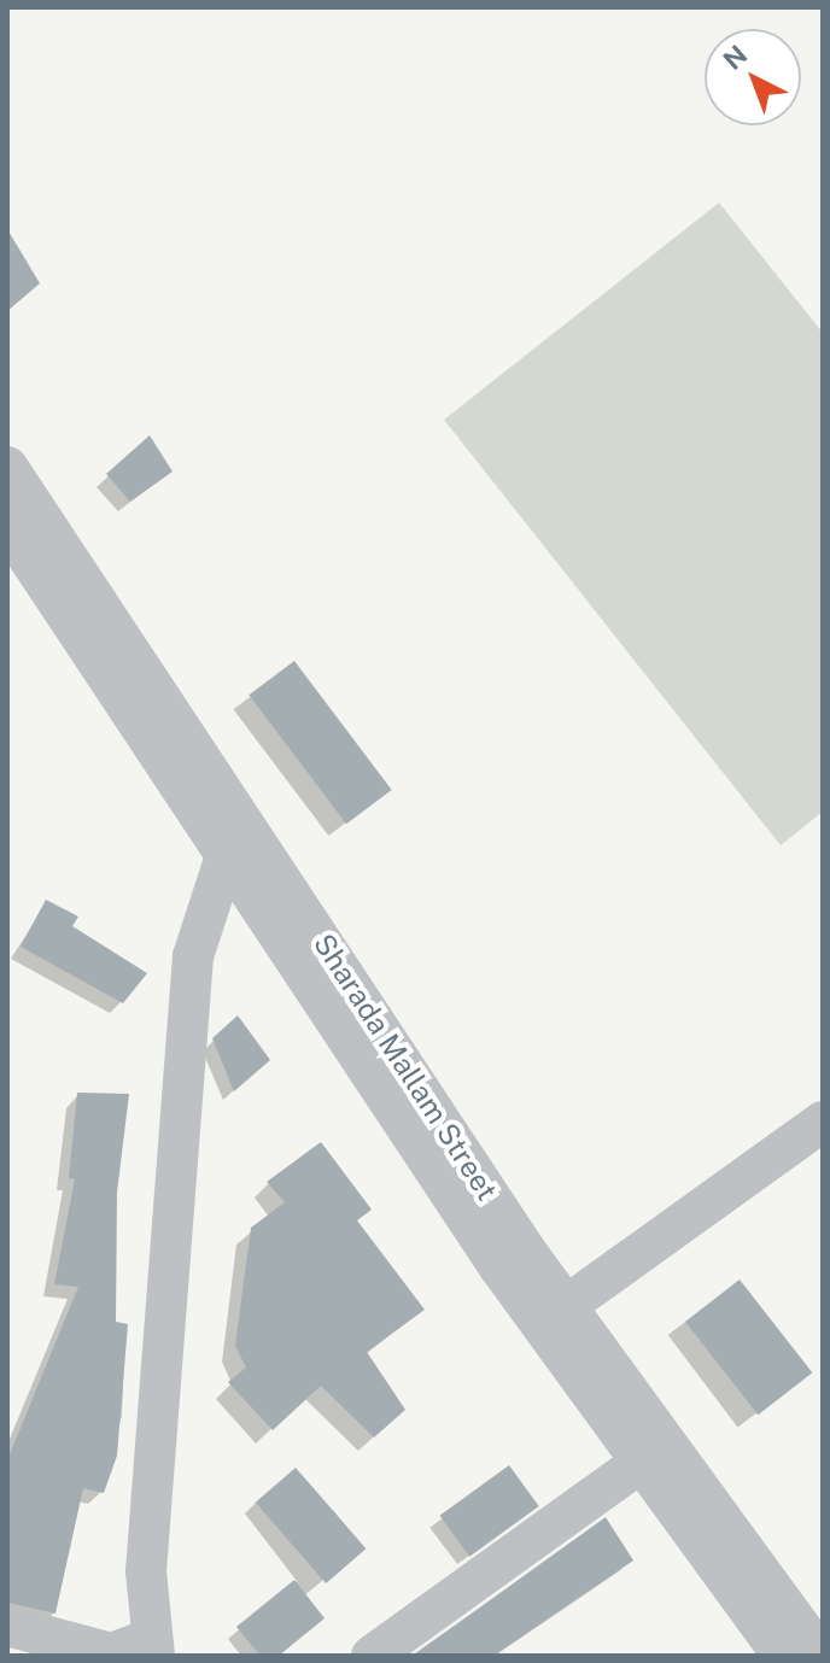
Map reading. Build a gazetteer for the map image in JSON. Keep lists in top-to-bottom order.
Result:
{
  "streets": {
    "street": ["Sharada Mallam Street"]
  },
  "north": "top left"
}
